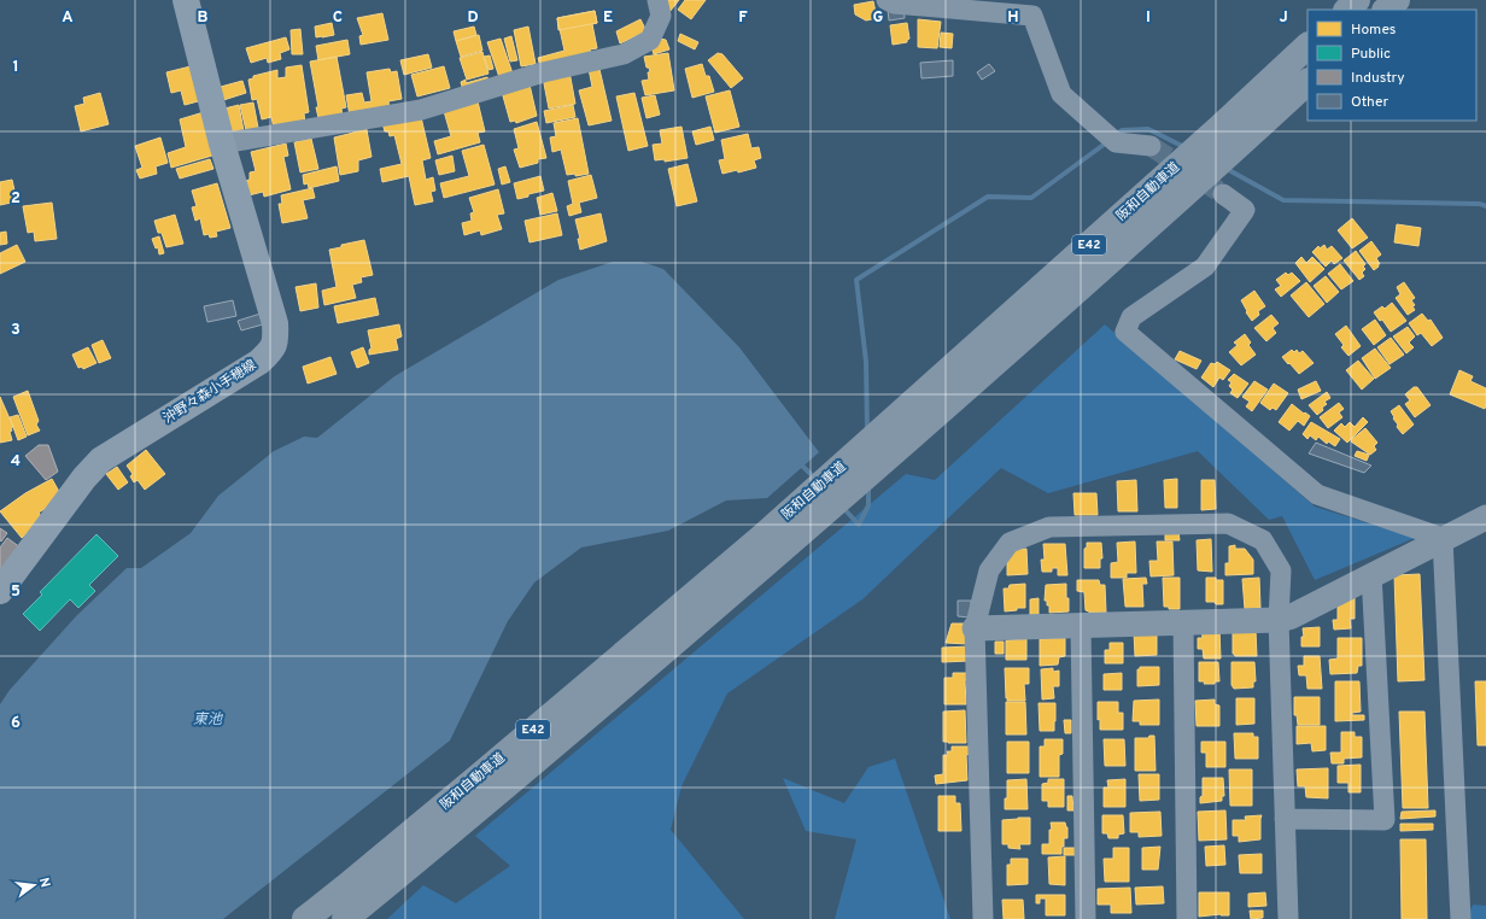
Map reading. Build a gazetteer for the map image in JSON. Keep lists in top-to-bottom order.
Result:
{
  "streets": {
    "highway": ["阪和自動車道", "E42"],
    "main road": ["沖野々森小手穂線"]
  },
  "water": ["東池"],
  "legend": [
    "Homes",
    "Public",
    "Industry",
    "Other"
  ],
  "north": "right",
  "grid": {
    "columns": [
      "A",
      "B",
      "C",
      "D",
      "E",
      "F",
      "G",
      "H",
      "I",
      "J"
    ],
    "rows": [
      "1",
      "2",
      "3",
      "4",
      "5",
      "6"
    ]
  }
}
